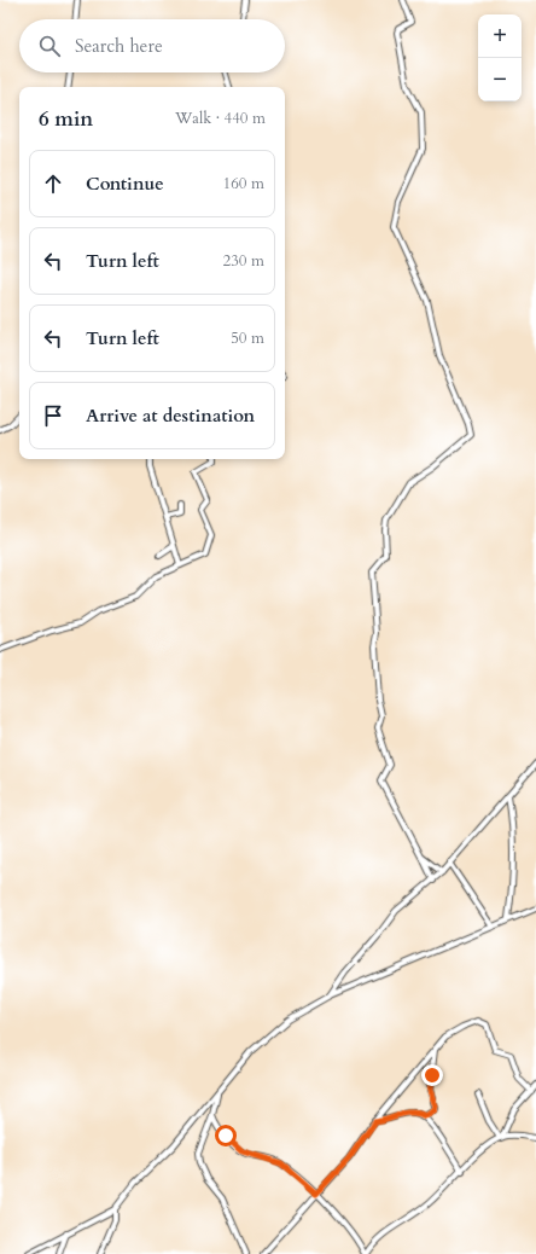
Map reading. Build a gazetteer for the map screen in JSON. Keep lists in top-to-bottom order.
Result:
{
  "page": {
    "map_buttons": ["+", "−"],
    "search": "Search here",
    "heading": ["6 min", "Walk · 440 m"],
    "list": [
      ["Continue", "160 m"],
      ["Turn left", "230 m"],
      ["Turn left", "50 m"],
      "Arrive at destination"
    ]
  }
}
